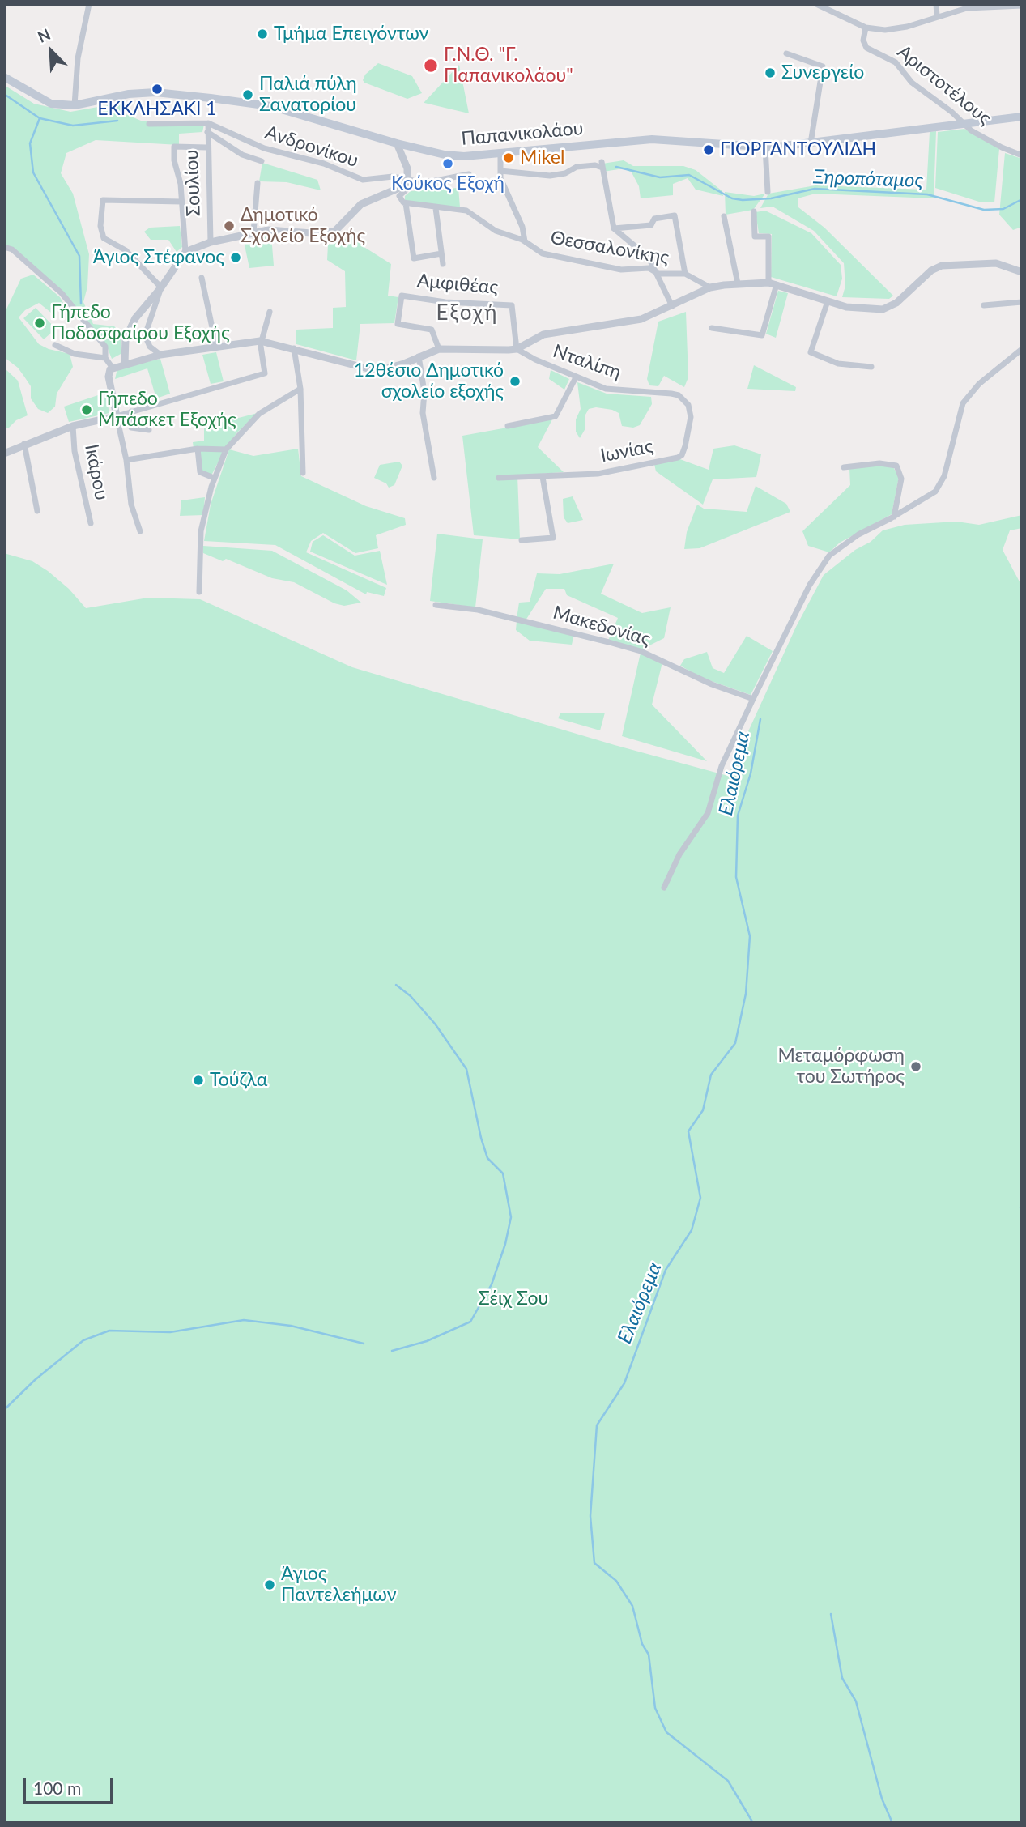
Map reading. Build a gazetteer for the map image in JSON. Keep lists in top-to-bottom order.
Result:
{
  "streets": {
    "main road": ["Παπανικολάου"],
    "street": [
      "Αριστοτέλους",
      "Ανδρονίκου",
      "Σουλίου",
      "Θεσσαλονίκης",
      "Αμφιθέας",
      "Νταλίπη",
      "Ιωνίας",
      "Ικάρου",
      "Μακεδονίας"
    ]
  },
  "crossings": [
    ["Αριστοτέλους", "Παπανικολάου"],
    ["Ανδρονίκου", "Σουλίου"],
    ["Αμφιθέας", "Νταλίπη"],
    ["Νταλίπη", "Ιωνίας"]
  ],
  "districts": ["Εξοχή"],
  "water": ["Ξηροπόταμος", "Ελαιόρεμα"],
  "parks": ["Σέιχ Σου"],
  "places": [
    "Τμήμα Επειγόντων",
    "Γ.Ν.Θ. \"Γ. Παπανικολάου\"",
    "Συνεργείο",
    "ΕΚΚΛΗΣΑΚΙ 1",
    "Παλιά πύλη Σανατορίου",
    "ΓΙΟΡΓΑΝΤΟΥΛΙΔΗ",
    "Mikel",
    "Κούκος Εξοχή",
    "Δημοτικό Σχολείο Εξοχής",
    "Άγιος Στέφανος",
    "Γήπεδο Ποδοσφαίρου Εξοχής",
    "12θέσιο Δημοτικό σχολείο εξοχής",
    "Γήπεδο Μπάσκετ Εξοχής",
    "Μεταμόρφωση του Σωτήρος",
    "Τούζλα",
    "Άγιος Παντελεήμων"
  ],
  "scale_bar": "100 m",
  "north": "top left"
}
